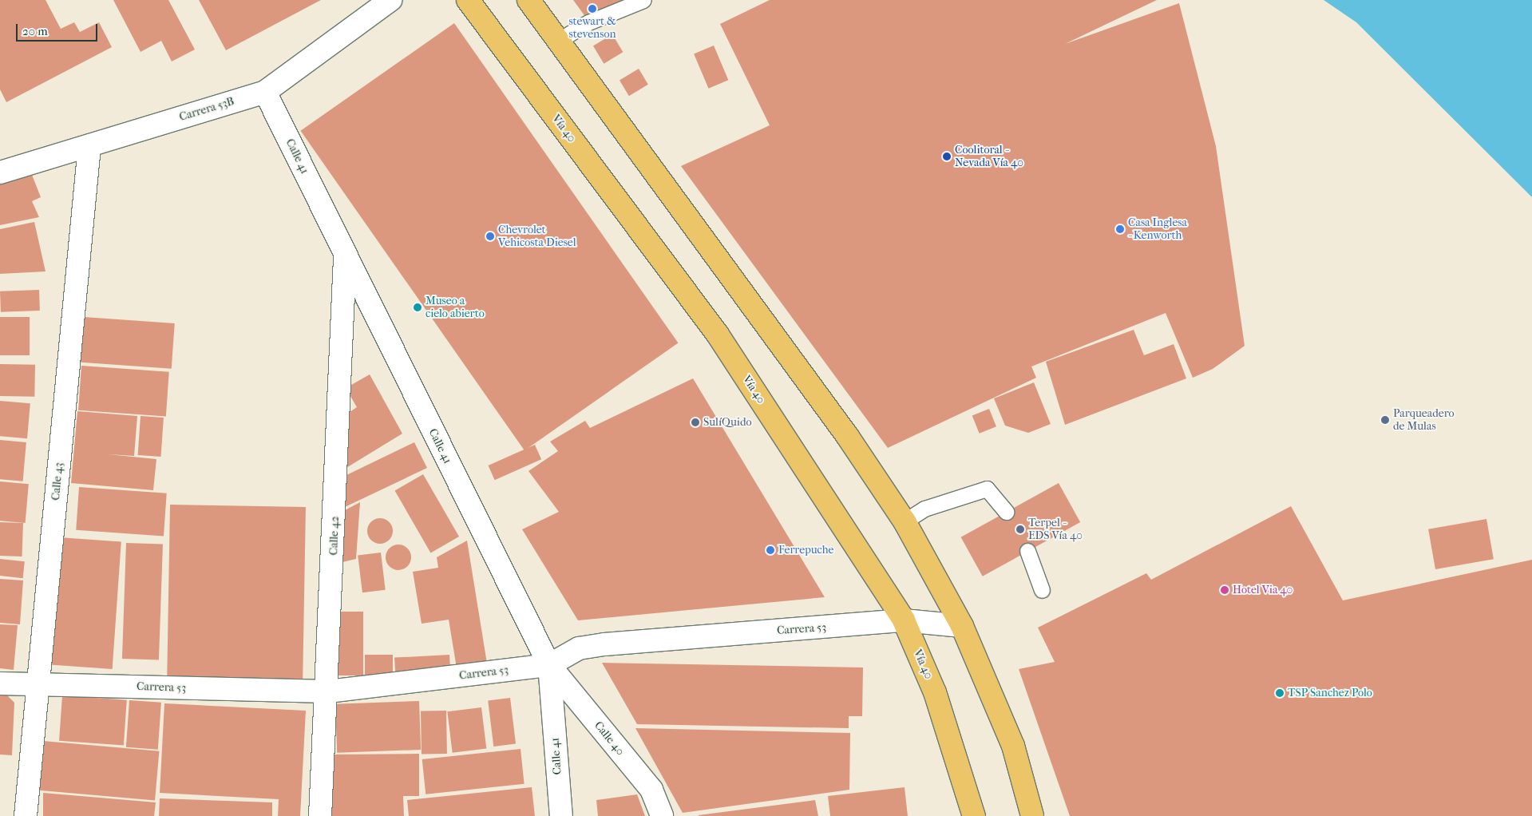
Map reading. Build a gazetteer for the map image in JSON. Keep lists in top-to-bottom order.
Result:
{
  "streets": {
    "highway": ["Vía 40"],
    "street": [
      "Carrera 53B",
      "Calle 41",
      "Calle 43",
      "Calle 42",
      "Carrera 53",
      "Calle 40"
    ]
  },
  "crossings": [
    ["Carrera 53B", "Calle 41"],
    ["Carrera 53B", "Calle 43"],
    ["Vía 40", "Carrera 53"],
    ["Calle 41", "Calle 42"],
    ["Calle 41", "Carrera 53"],
    ["Calle 41", "Calle 40"],
    ["Calle 43", "Carrera 53"],
    ["Calle 42", "Carrera 53"],
    ["Carrera 53", "Calle 40"]
  ],
  "places": [
    "stewart & stevenson",
    "Coolitoral - Nevada Vía 40",
    "Casa Inglesa - Kenworth",
    "Chevrolet Vehicosta Diesel",
    "Museo a cielo abierto",
    "Parqueadero de Mulas",
    "SulíQuido",
    "Terpel - EDS Vía 40",
    "Ferrepuche",
    "Hotel Via 40",
    "TSP Sanchez Polo"
  ],
  "scale_bar": "20 m"
}
